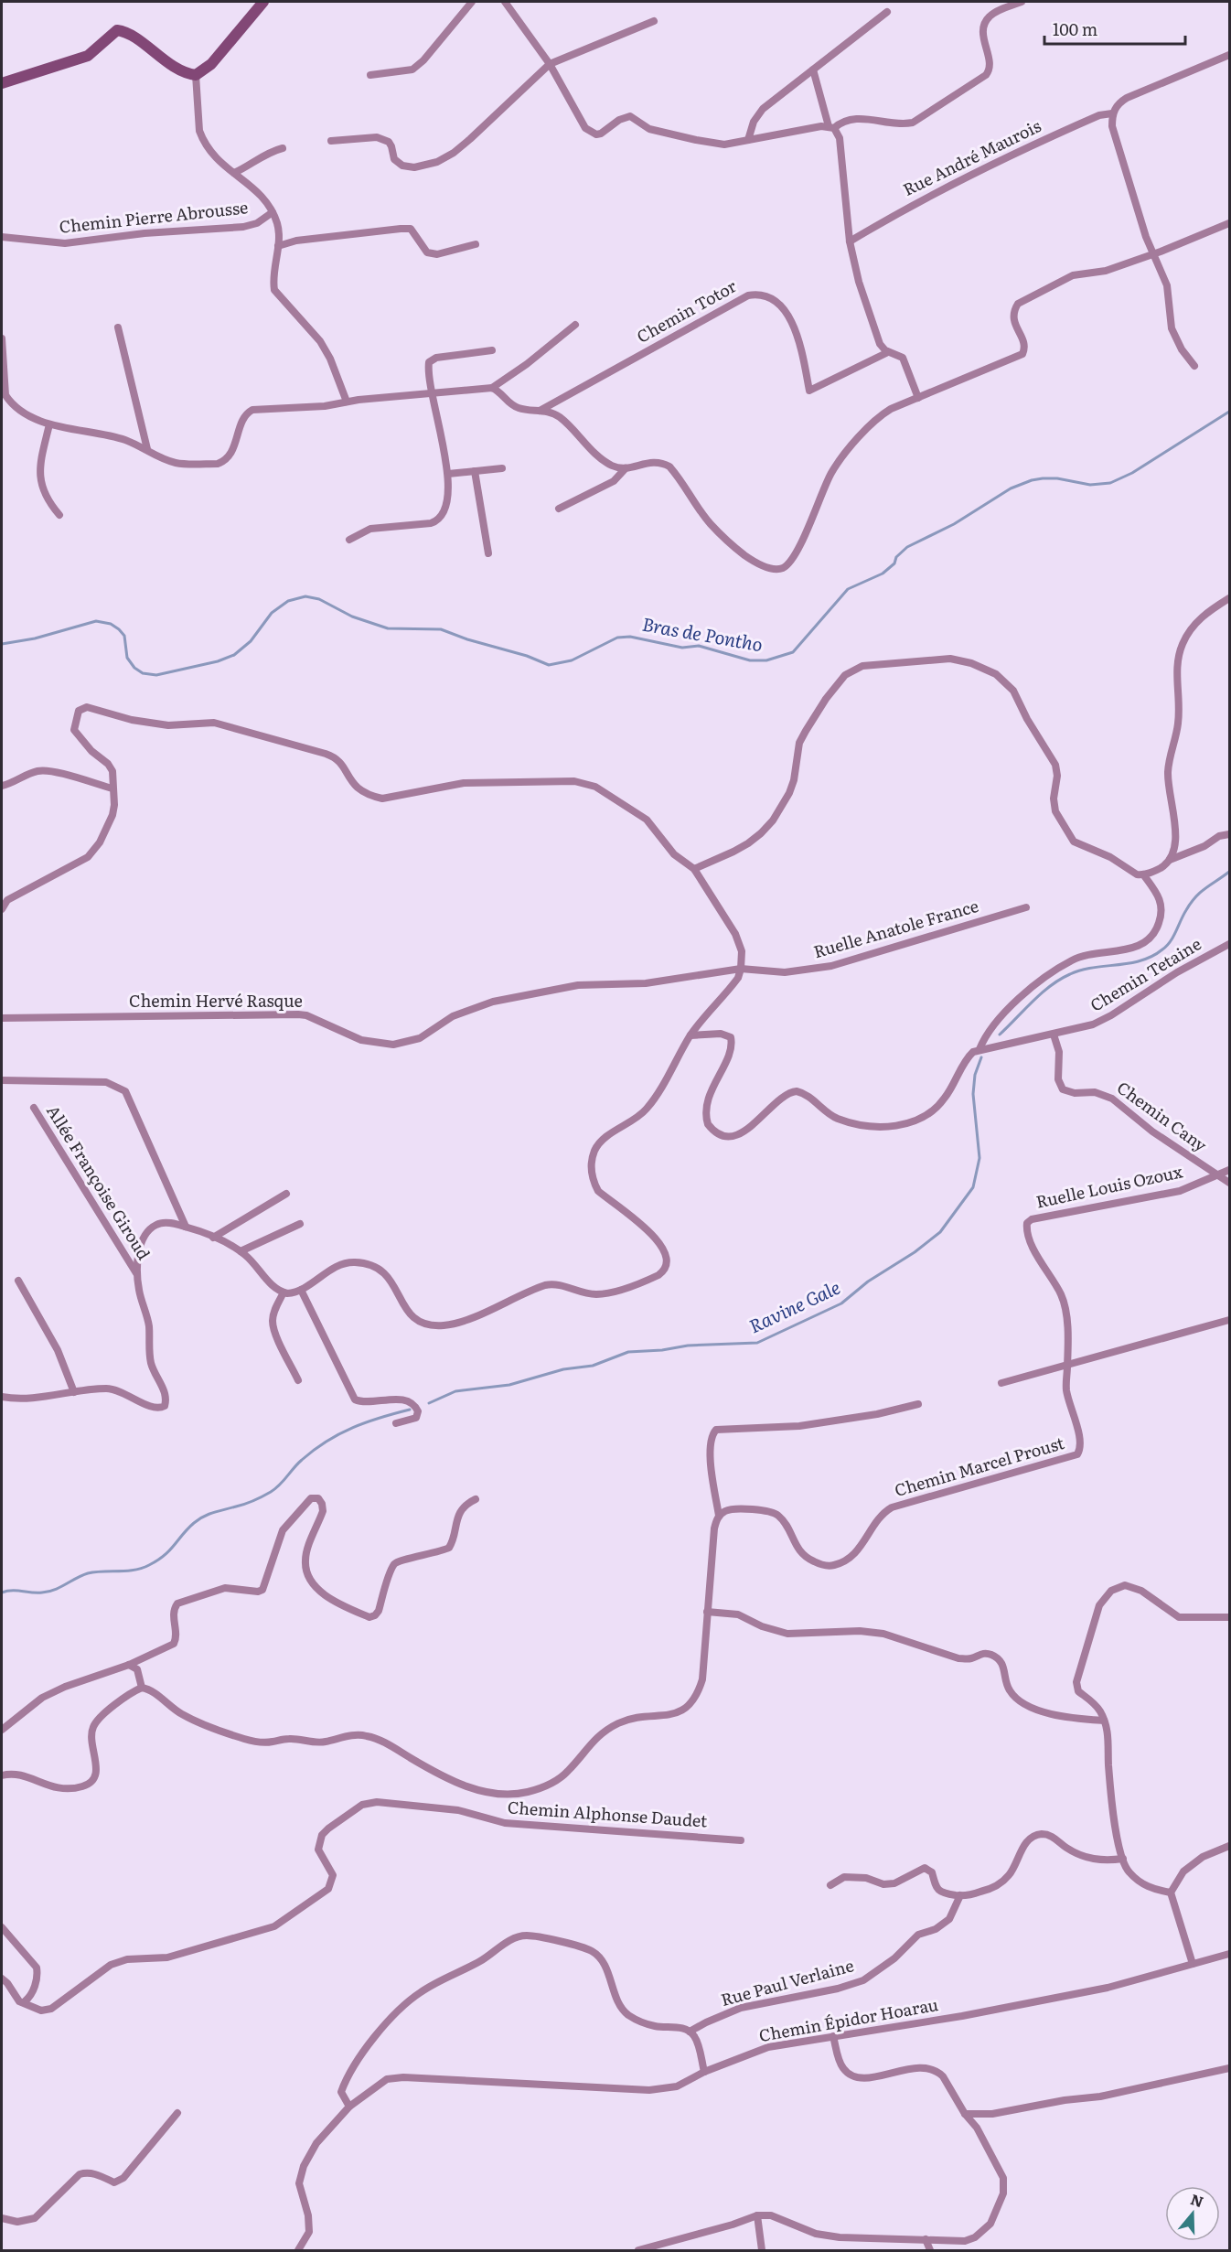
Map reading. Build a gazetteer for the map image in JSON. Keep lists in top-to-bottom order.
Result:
{
  "streets": {
    "street": [
      "Rue André Maurois",
      "Chemin Pierre Abrousse",
      "Chemin Totor",
      "Ruelle Anatole France",
      "Chemin Tetaine",
      "Chemin Hervé Rasque",
      "Chemin Cany",
      "Allée Françoise Giroud",
      "Ruelle Louis Ozoux",
      "Chemin Marcel Proust",
      "Chemin Alphonse Daudet",
      "Rue Paul Verlaine",
      "Chemin Épidor Hoarau"
    ]
  },
  "crossings": [
    ["Ruelle Anatole France", "Chemin Hervé Rasque"],
    ["Chemin Tetaine", "Chemin Cany"],
    ["Chemin Cany", "Ruelle Louis Ozoux"],
    ["Ruelle Louis Ozoux", "Chemin Marcel Proust"]
  ],
  "water": ["Bras de Pontho", "Ravine Gale"],
  "scale_bar": "100 m",
  "north": "top"
}
